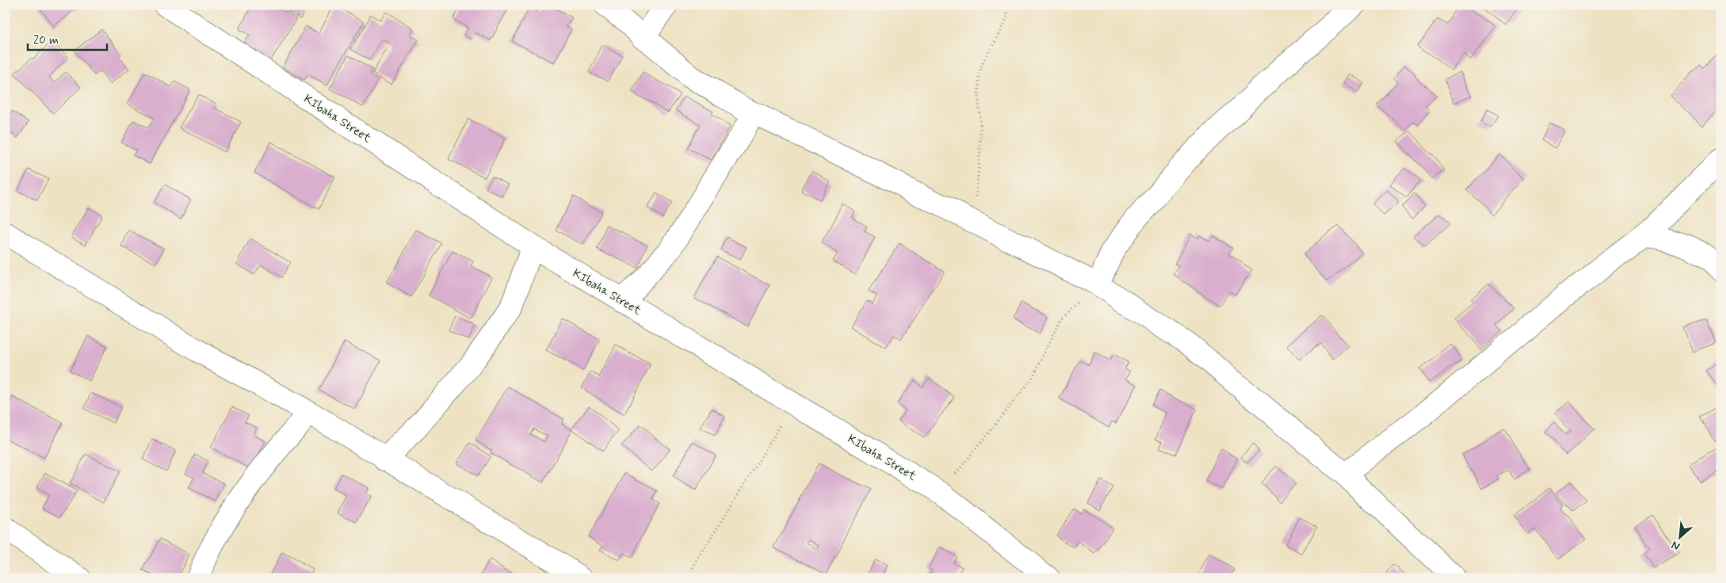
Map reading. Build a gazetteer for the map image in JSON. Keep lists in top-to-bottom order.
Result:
{
  "streets": {
    "street": ["KIbaha Street"]
  },
  "scale_bar": "20 m",
  "north": "bottom left"
}
